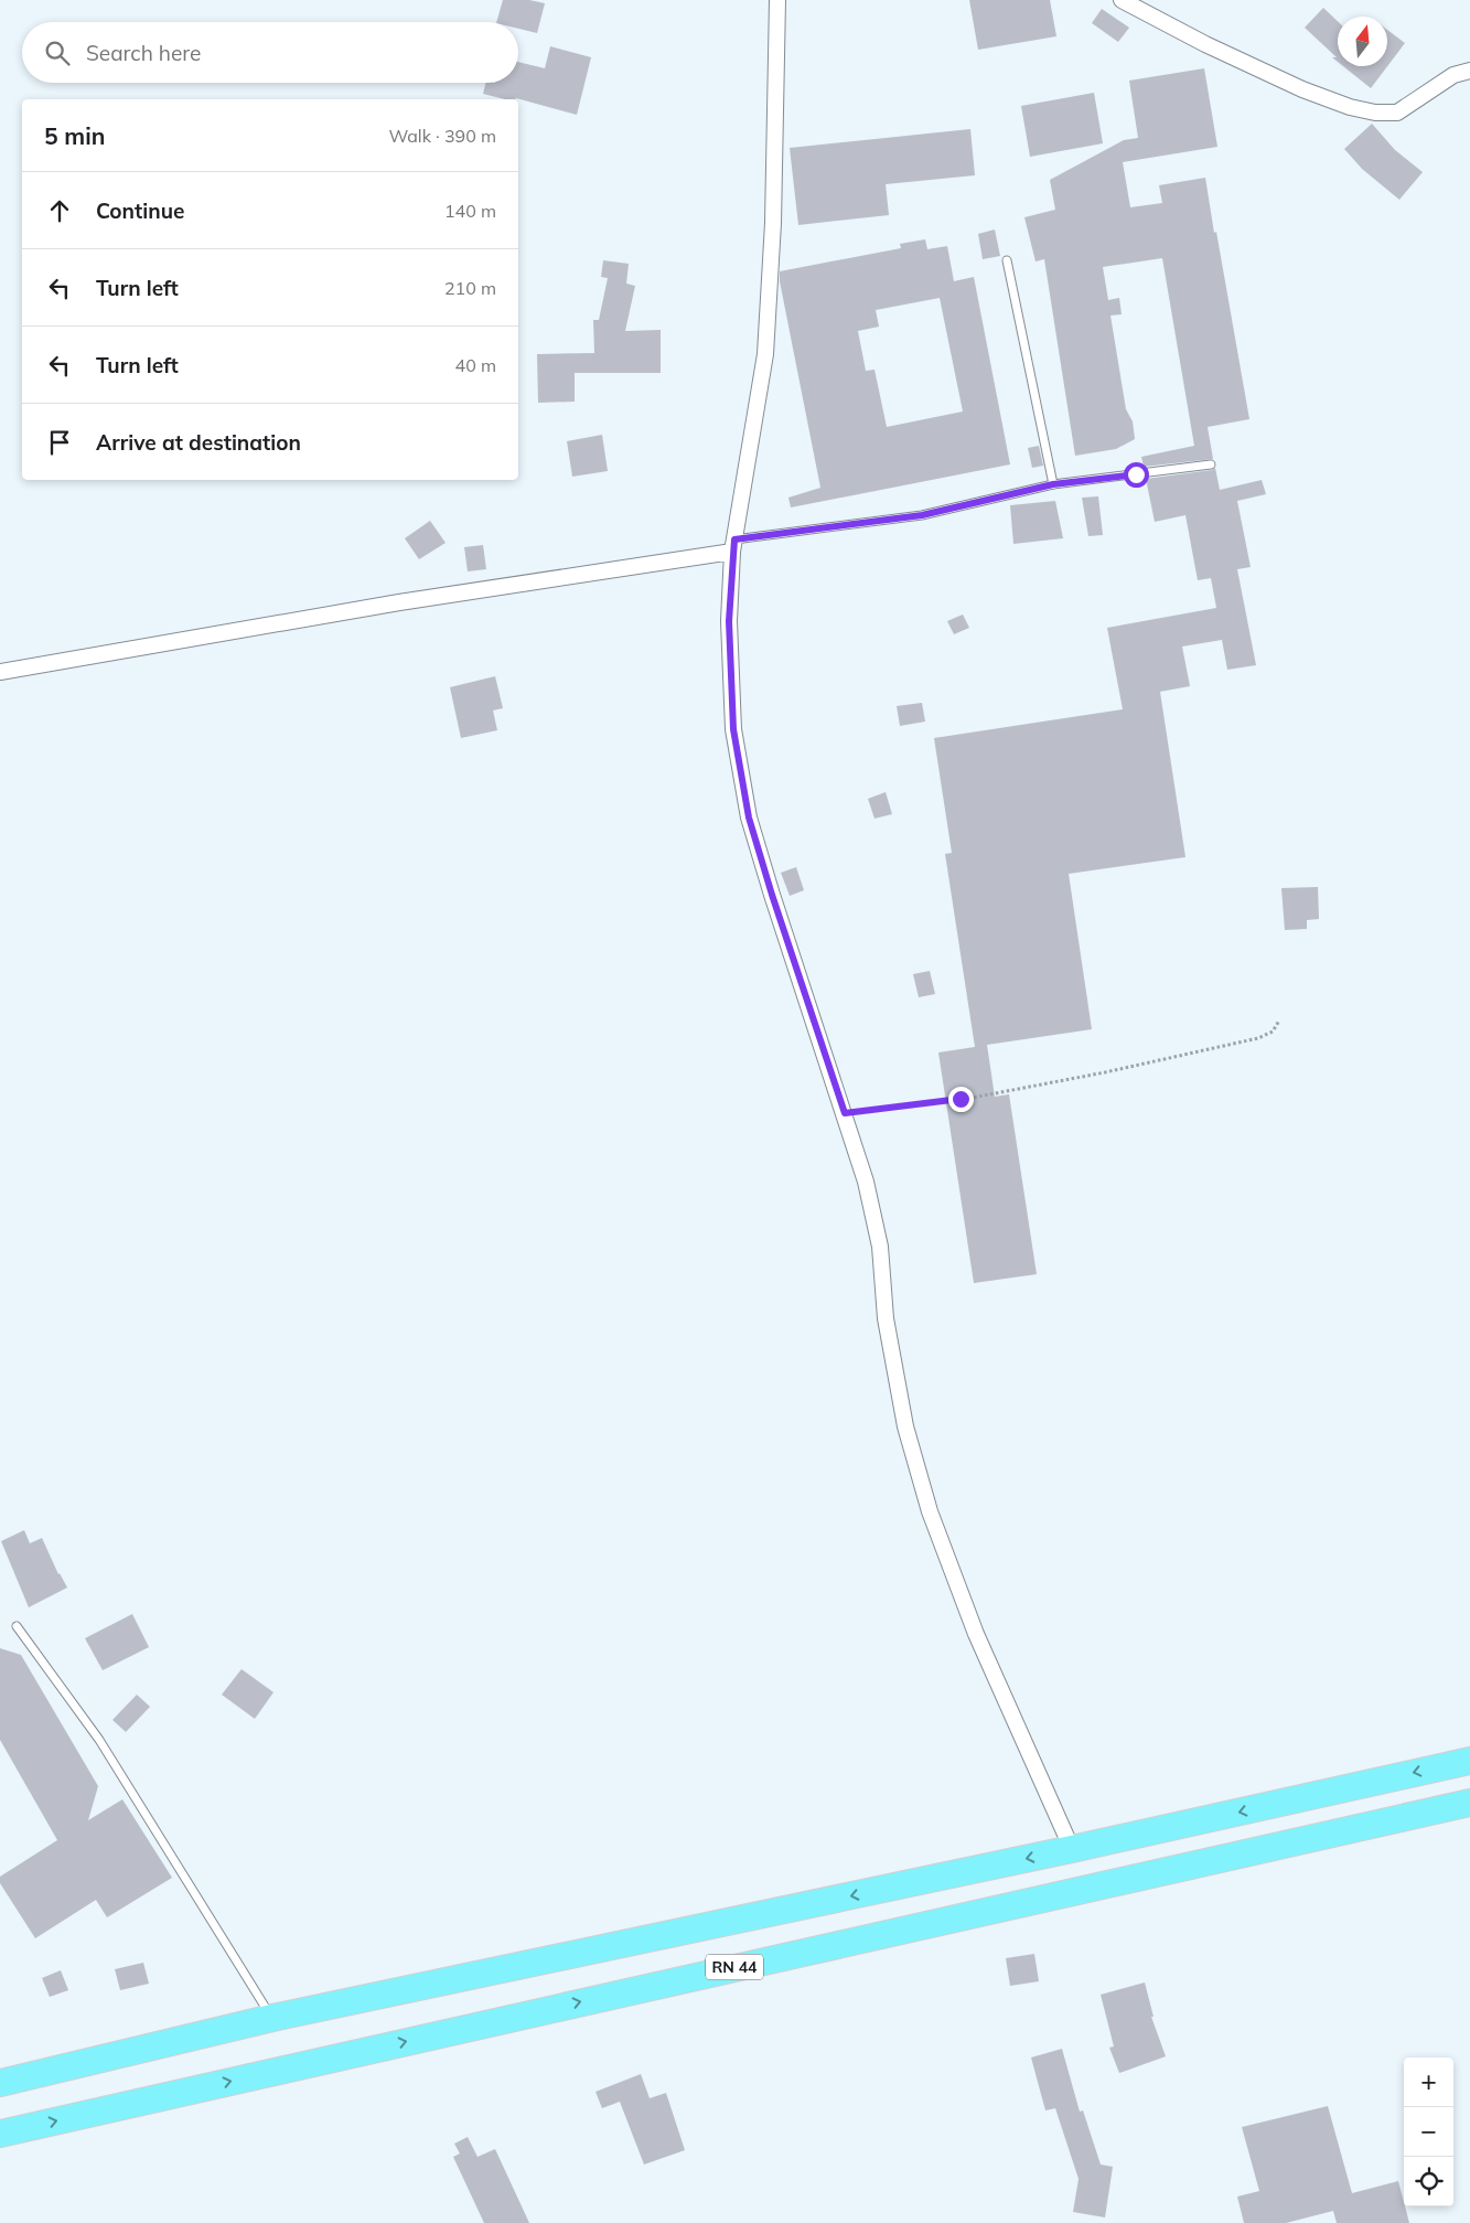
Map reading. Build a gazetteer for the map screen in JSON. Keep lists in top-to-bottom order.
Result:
{
  "streets": {
    "highway": ["RN 44"]
  },
  "north": "top",
  "page": {
    "search": "Search here",
    "heading": ["5 min", "Walk · 390 m"],
    "list": [
      ["Continue", "140 m"],
      ["Turn left", "210 m"],
      ["Turn left", "40 m"],
      "Arrive at destination"
    ],
    "map_buttons": ["+", "−"]
  }
}
